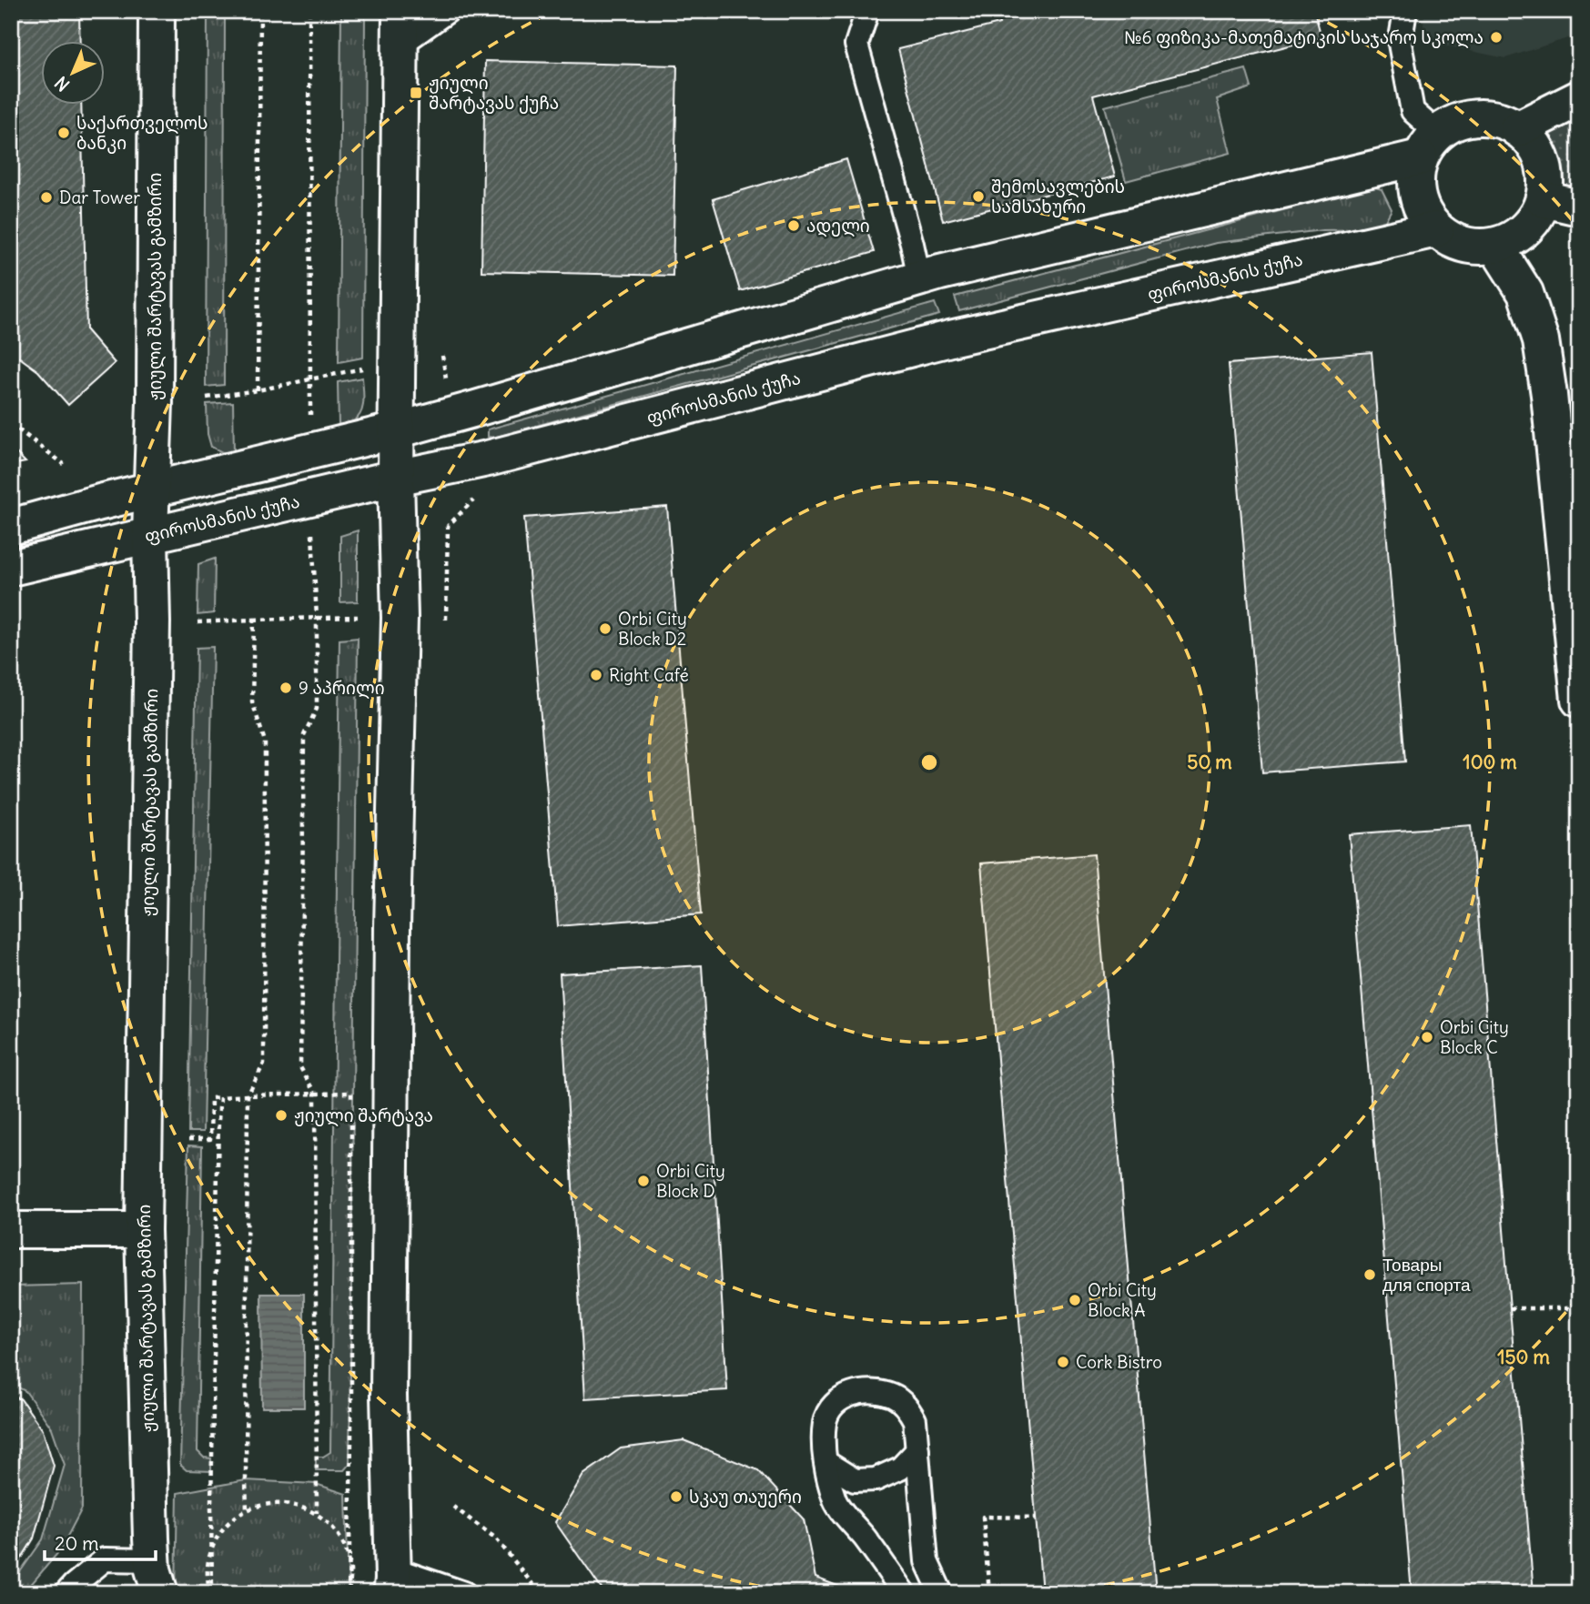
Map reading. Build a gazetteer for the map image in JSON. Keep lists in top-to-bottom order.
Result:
{
  "streets": {
    "street": ["ფიროსმანის ქუჩა", "ჟიული შარტავას გამზირი"]
  },
  "crossings": [
    ["ფიროსმანის ქუჩა", "ჟიული შარტავას გამზირი"]
  ],
  "places": {
    "other": [
      "№6 ფიზიკა-მათემატიკის საჯარო სკოლა",
      "საქართველოს ბანკი",
      "შემოსავლების სამსახური",
      "Dar Tower",
      "ადელი",
      "Orbi City Block D2",
      "Right Café",
      "9 აპრილი",
      "Orbi City Block C",
      "ჟიული შარტავა",
      "Orbi City Block D",
      "Товары для спорта",
      "Orbi City Block A",
      "Cork Bistro",
      "სკაუ თაუერი"
    ],
    "transit": ["ჟიული შარტავას ქუჩა"]
  },
  "scale_bar": "20 m",
  "north": "bottom left",
  "rings": ["50 m", "100 m", "150 m"]
}
